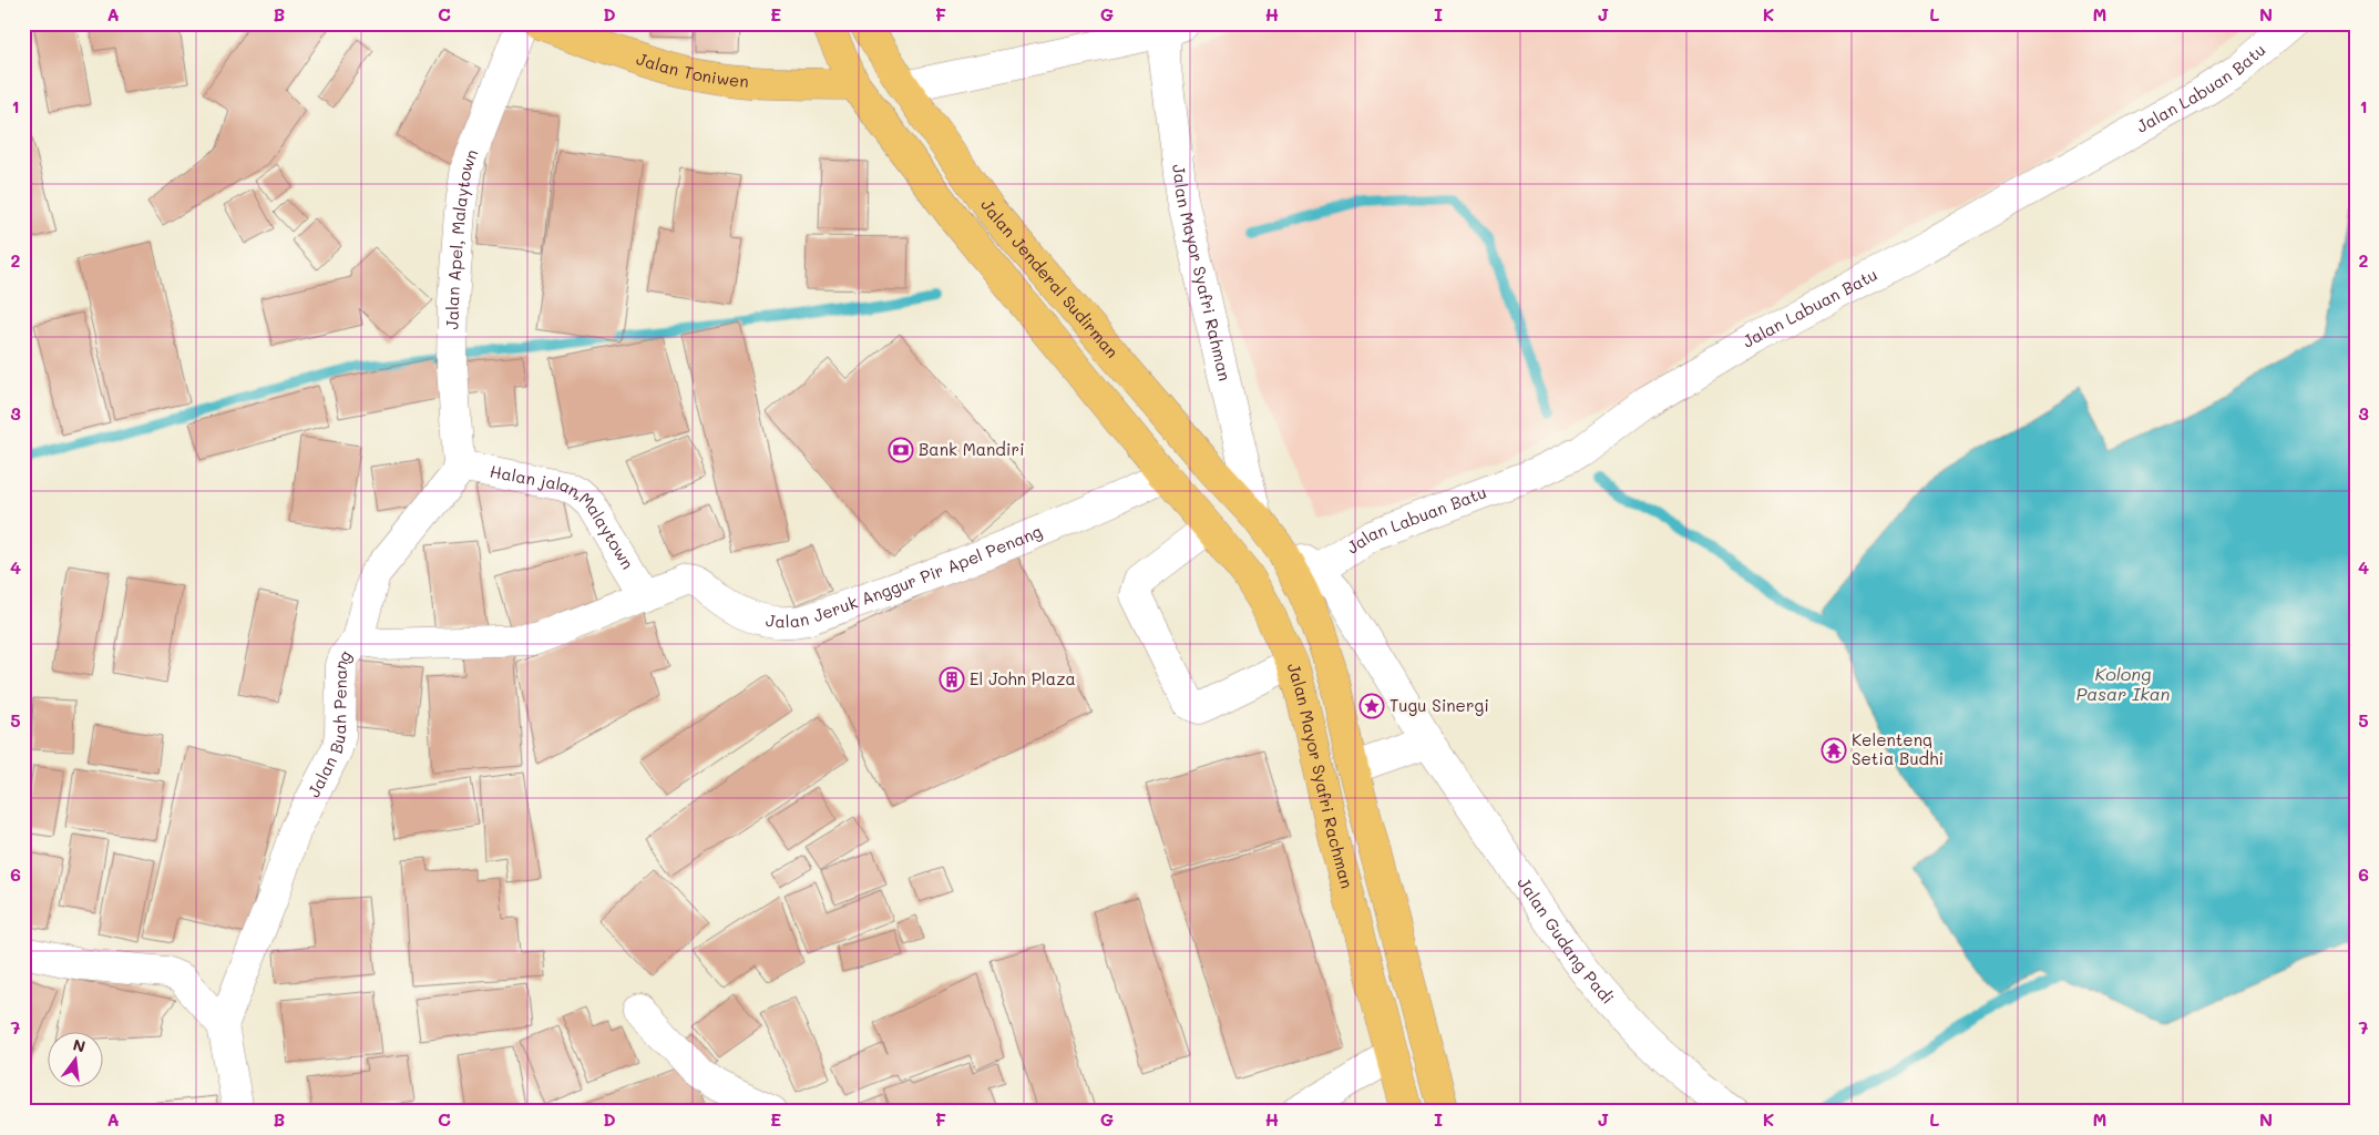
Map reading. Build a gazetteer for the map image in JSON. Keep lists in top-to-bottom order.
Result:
{
  "streets": {
    "main road": ["Jalan Toniwen", "Jalan Jenderal Sudirman", "Jalan Mayor Syafri Rachman"],
    "street": [
      "Jalan Labuan Batu",
      "Jalan Apel, Malaytown",
      "Jalan Mayor Syafri Rahman",
      "Halan jalan,Malaytown",
      "Jalan Jeruk Anggur Pir Apel Penang",
      "Jalan Buah Penang",
      "Jalan Gudang Padi"
    ]
  },
  "crossings": [
    ["Jalan Labuan Batu", "Jalan Gudang Padi"],
    ["Jalan Apel, Malaytown", "Halan jalan,Malaytown"],
    ["Jalan Mayor Syafri Rahman", "Jalan Jenderal Sudirman"],
    ["Jalan Mayor Syafri Rahman", "Jalan Mayor Syafri Rachman"],
    ["Jalan Jenderal Sudirman", "Jalan Mayor Syafri Rachman"],
    ["Halan jalan,Malaytown", "Jalan Jeruk Anggur Pir Apel Penang"],
    ["Halan jalan,Malaytown", "Jalan Buah Penang"],
    ["Jalan Jeruk Anggur Pir Apel Penang", "Jalan Buah Penang"],
    ["Jalan Jeruk Anggur Pir Apel Penang", "Jalan Mayor Syafri Rachman"]
  ],
  "water": ["Kolong Pasar Ikan"],
  "places": {
    "bank": ["Bank Mandiri"],
    "building": ["El John Plaza"],
    "place": ["Tugu Sinergi"],
    "temple": ["Kelenteng Setia Budhi"]
  },
  "north": "top",
  "grid": {
    "columns": [
      "A",
      "B",
      "C",
      "D",
      "E",
      "F",
      "G",
      "H",
      "I",
      "J",
      "K",
      "L",
      "M",
      "N"
    ],
    "rows": [
      "1",
      "2",
      "3",
      "4",
      "5",
      "6",
      "7"
    ]
  }
}
